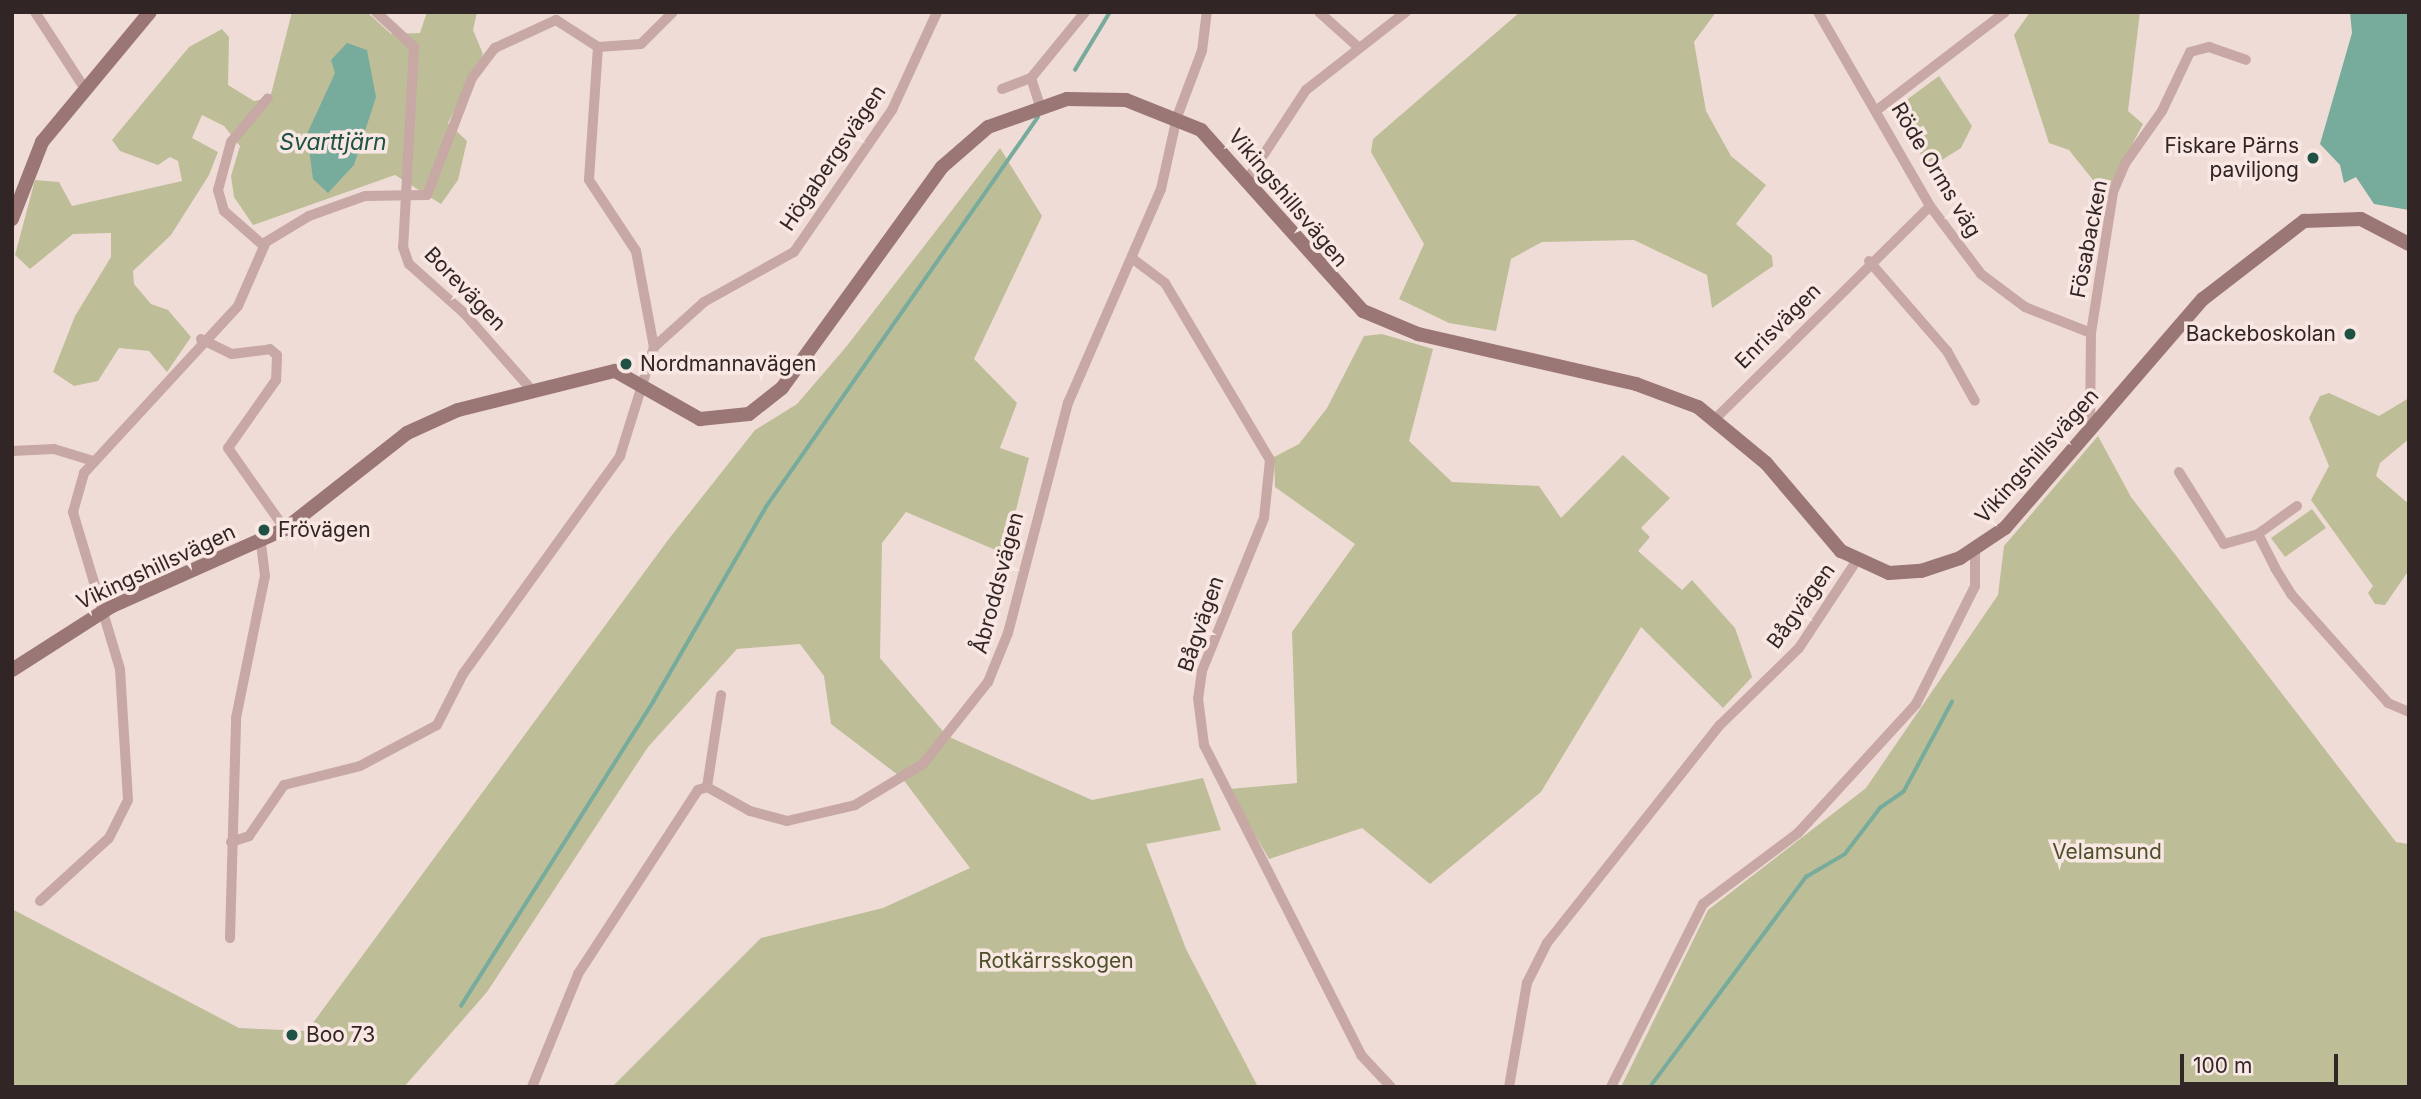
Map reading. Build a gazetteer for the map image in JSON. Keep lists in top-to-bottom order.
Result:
{
  "streets": {
    "street": [
      "Högabergsvägen",
      "Röde Orms väg",
      "Vikingshillsvägen",
      "Fösabacken",
      "Borevägen",
      "Enrisvägen",
      "Åbroddsvägen",
      "Bågvägen"
    ]
  },
  "crossings": [
    ["Högabergsvägen", "Vikingshillsvägen"],
    ["Röde Orms väg", "Fösabacken"],
    ["Röde Orms väg", "Enrisvägen"],
    ["Vikingshillsvägen", "Fösabacken"],
    ["Vikingshillsvägen", "Borevägen"],
    ["Vikingshillsvägen", "Enrisvägen"],
    ["Vikingshillsvägen", "Åbroddsvägen"],
    ["Vikingshillsvägen", "Bågvägen"],
    ["Åbroddsvägen", "Bågvägen"]
  ],
  "water": ["Svarttjärn"],
  "parks": ["Velamsund", "Rotkärrsskogen"],
  "places": [
    "Fiskare Pärns paviljong",
    "Backeboskolan",
    "Nordmannavägen",
    "Frövägen",
    "Boo 73"
  ],
  "scale_bar": "100 m"
}
